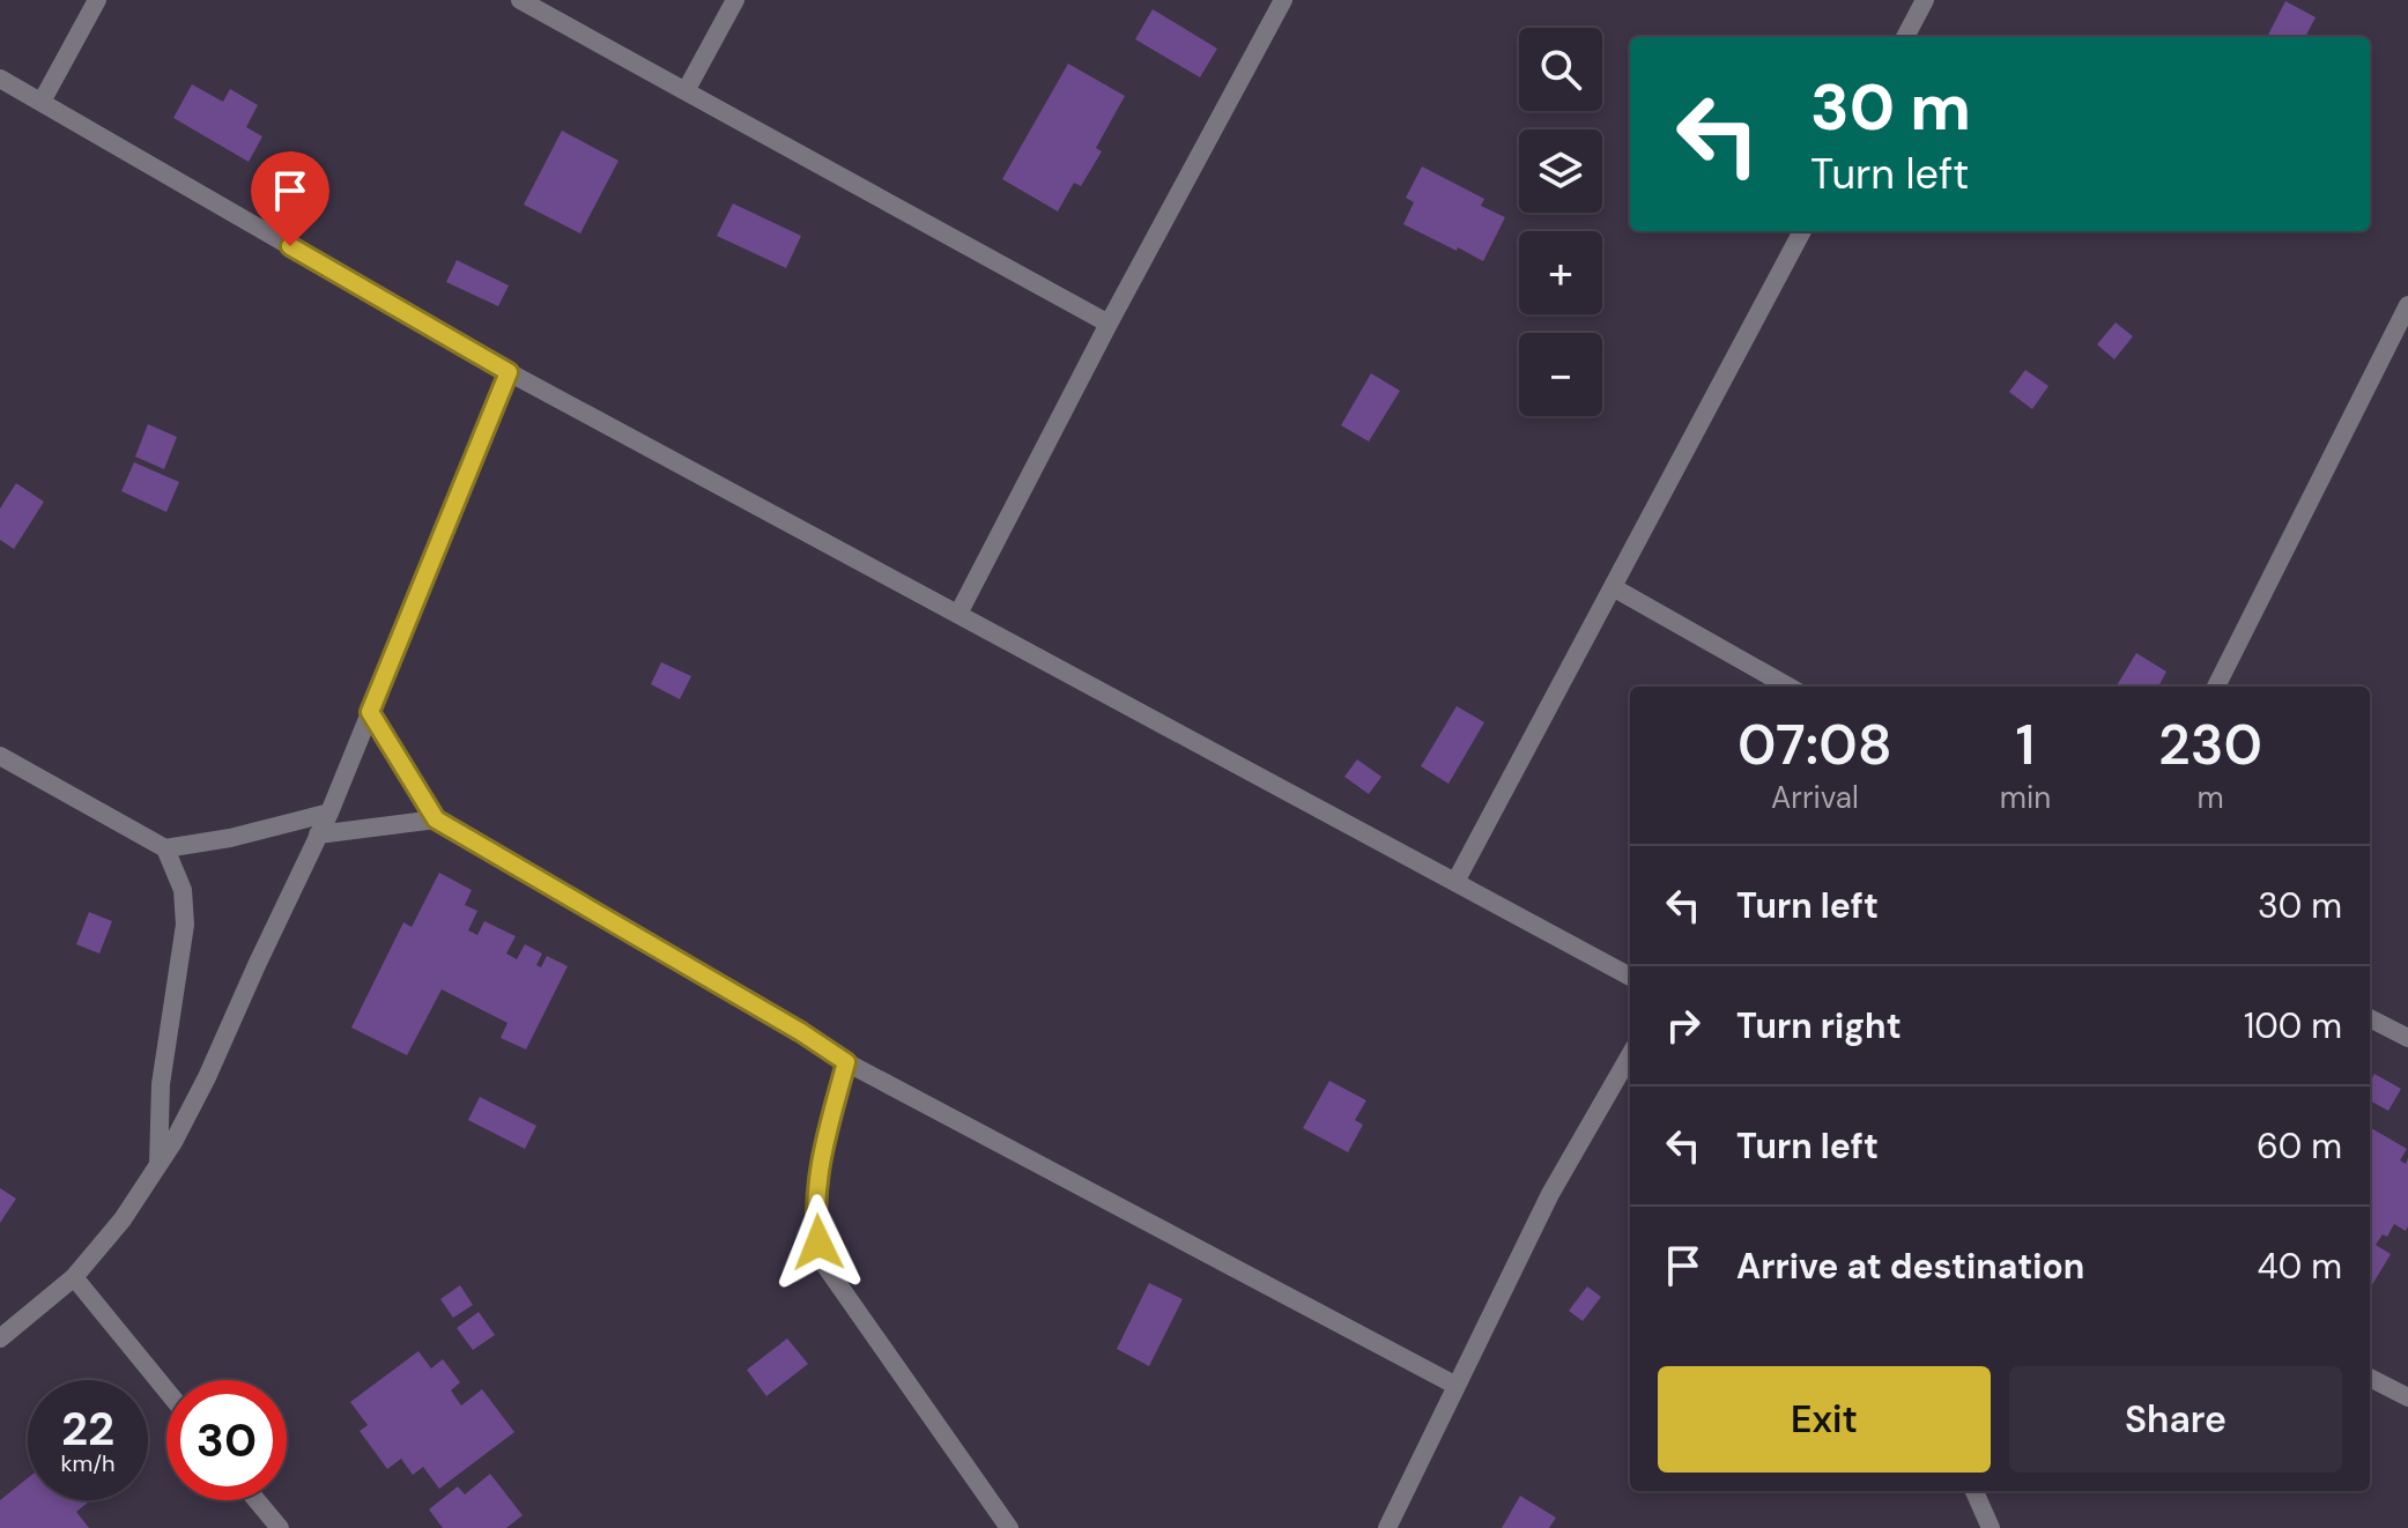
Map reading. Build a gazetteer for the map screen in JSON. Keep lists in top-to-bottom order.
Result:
{
  "page": {
    "map_buttons": ["+", "−"],
    "turn": ["30 m", "Turn left"],
    "eta": [
      "07:08",
      "Arrival",
      "1",
      "min",
      "230",
      "m"
    ],
    "list": [
      {
        "name": "Turn left",
        "value": "30 m"
      },
      {
        "name": "Turn right",
        "value": "100 m"
      },
      {
        "name": "Turn left",
        "value": "60 m"
      },
      {
        "name": "Arrive at destination",
        "value": "40 m"
      }
    ],
    "buttons": ["Exit", "Share"],
    "speed": "22 km/h",
    "limit": "30"
  }
}
